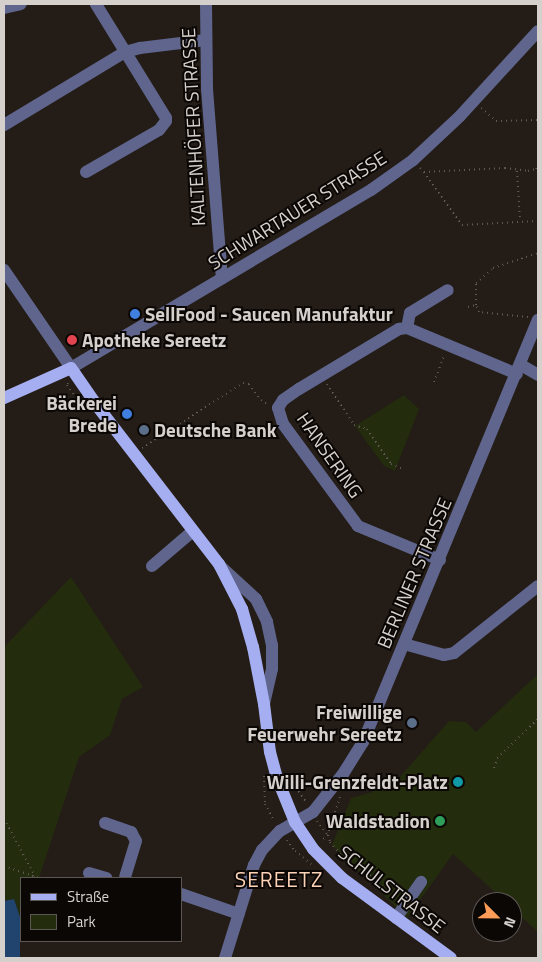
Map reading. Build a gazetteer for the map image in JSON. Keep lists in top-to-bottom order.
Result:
{
  "streets": {
    "main road": ["SCHULSTRASSE"],
    "street": [
      "KALTENHÖFER STRASSE",
      "SCHWARTAUER STRASSE",
      "HANSERING",
      "BERLINER STRASSE"
    ]
  },
  "crossings": [
    ["KALTENHÖFER STRASSE", "SCHWARTAUER STRASSE"],
    ["SCHWARTAUER STRASSE", "SCHULSTRASSE"],
    ["HANSERING", "BERLINER STRASSE"],
    ["BERLINER STRASSE", "SCHULSTRASSE"]
  ],
  "districts": ["SEREETZ"],
  "places": [
    "SellFood - Saucen Manufaktur",
    "Apotheke Sereetz",
    "Bäckerei Brede",
    "Deutsche Bank",
    "Freiwillige Feuerwehr Sereetz",
    "Willi-Grenzfeldt-Platz",
    "Waldstadion"
  ],
  "legend": ["Straße", "Park"],
  "north": "bottom right"
}
